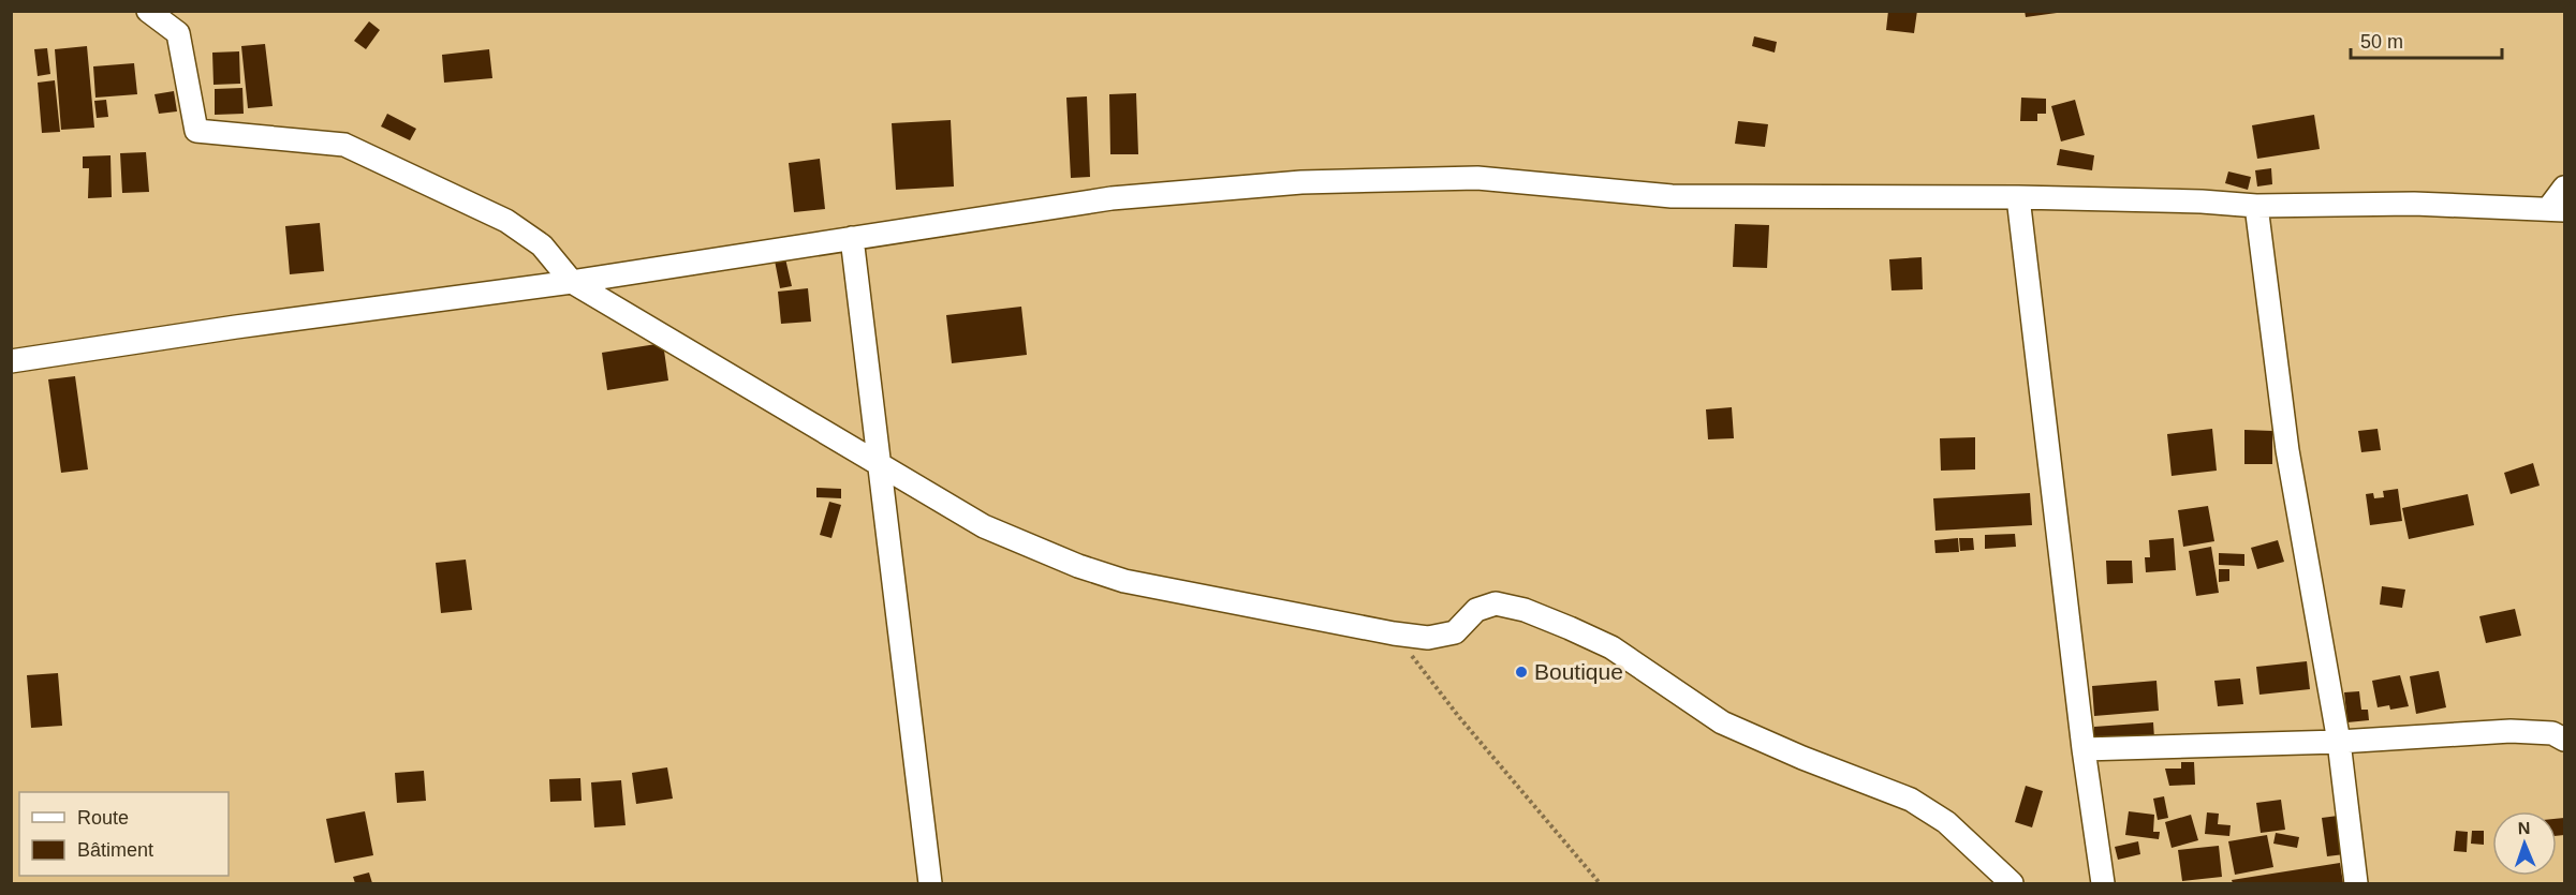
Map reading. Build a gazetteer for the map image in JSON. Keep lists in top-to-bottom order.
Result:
{
  "places": ["Boutique"],
  "legend": ["Route", "Bâtiment"],
  "scale_bar": "50 m",
  "north": "top"
}
